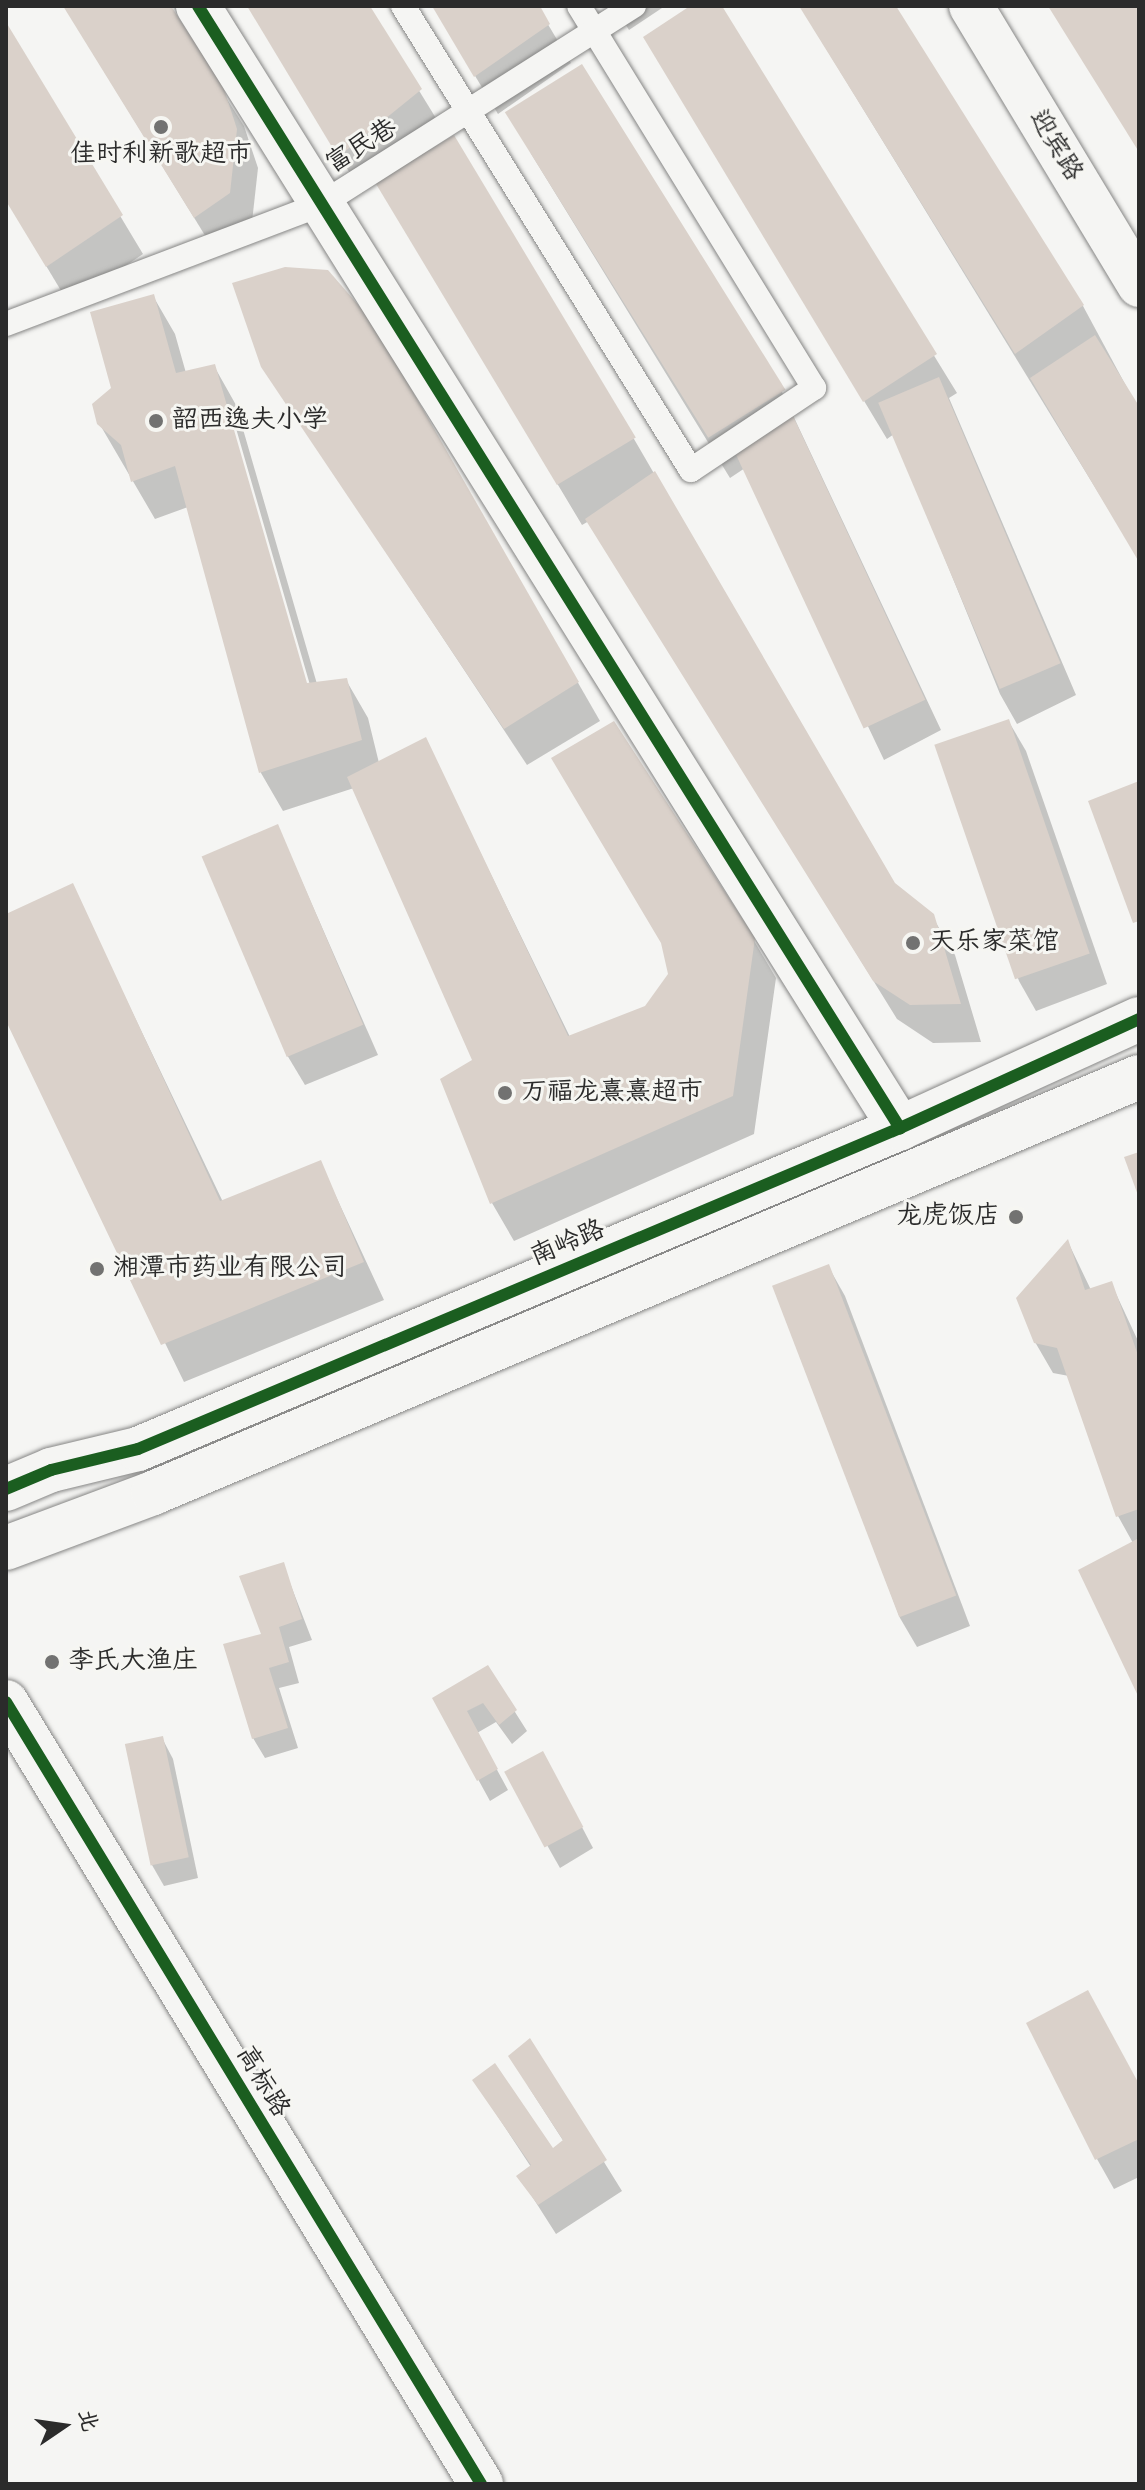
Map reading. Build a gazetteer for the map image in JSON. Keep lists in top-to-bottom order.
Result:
{
  "streets": {
    "street": ["迎宾路", "南岭路", "高标路"],
    "lane": ["富民巷"]
  },
  "places": [
    "佳时利新歌超市",
    "韶西逸夫小学",
    "天乐家菜馆",
    "万福龙熹熹超市",
    "龙虎饭店",
    "湘潭市药业有限公司",
    "李氏大渔庄"
  ],
  "north": "right"
}
